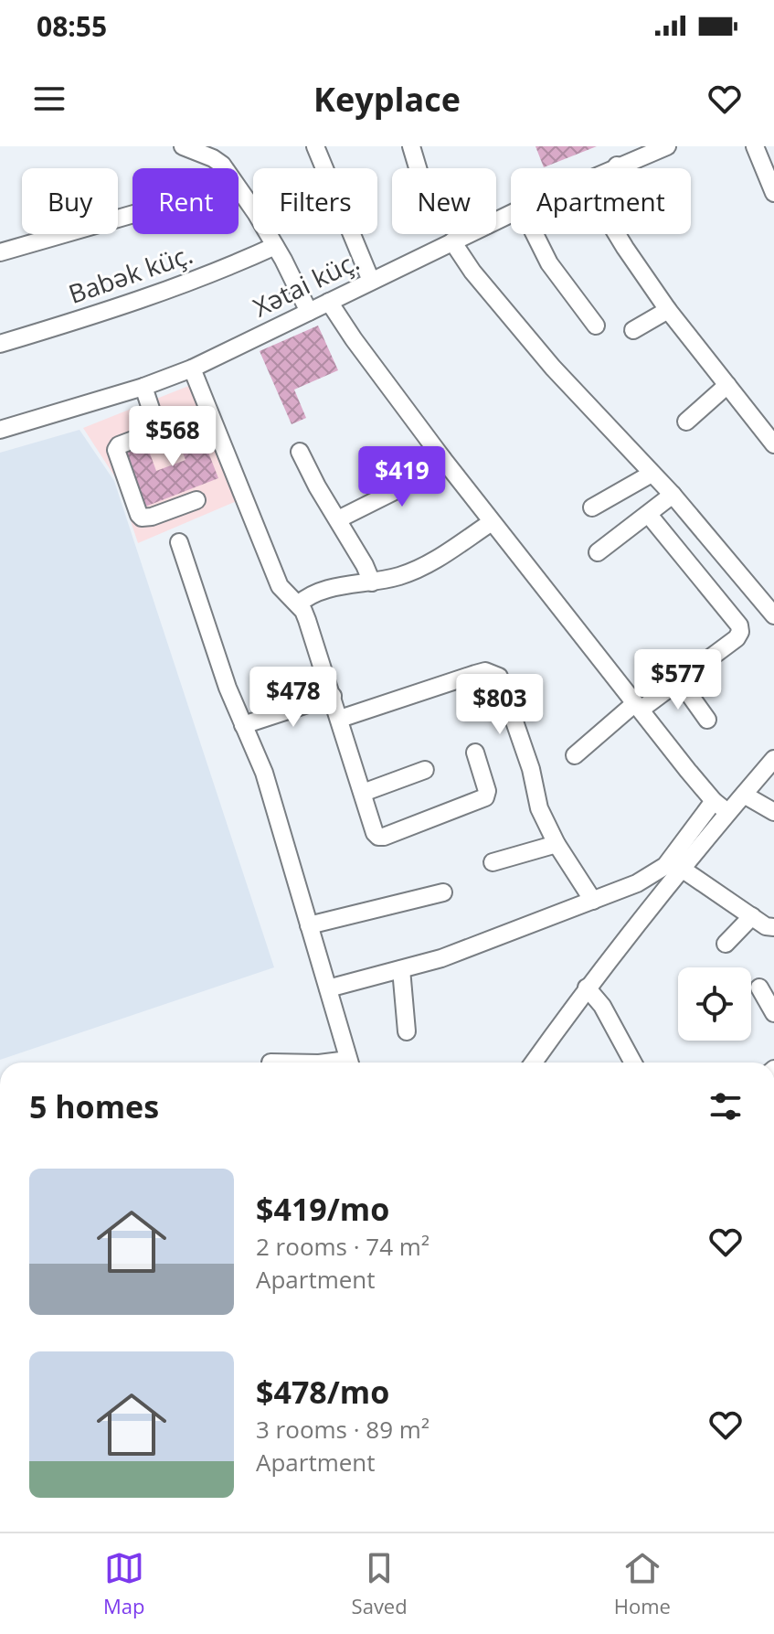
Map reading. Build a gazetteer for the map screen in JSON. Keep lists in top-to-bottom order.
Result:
{
  "streets": {
    "street": ["Babək küç.", "Xətai küç."]
  },
  "page": {
    "status": "08:55",
    "header": "Keyplace",
    "chip": [
      "Buy",
      "Rent",
      "Filters",
      "New",
      "Apartment"
    ],
    "price": [
      "$568",
      "$419",
      "$577",
      "$478",
      "$803"
    ],
    "heading": "5 homes",
    "list": [
      {
        "name": "$419/mo",
        "note": "2 rooms · 74 m² · Apartment"
      },
      {
        "name": "$478/mo",
        "note": "3 rooms · 89 m² · Apartment"
      }
    ],
    "tabs": ["Map", "Saved", "Home"]
  }
}
